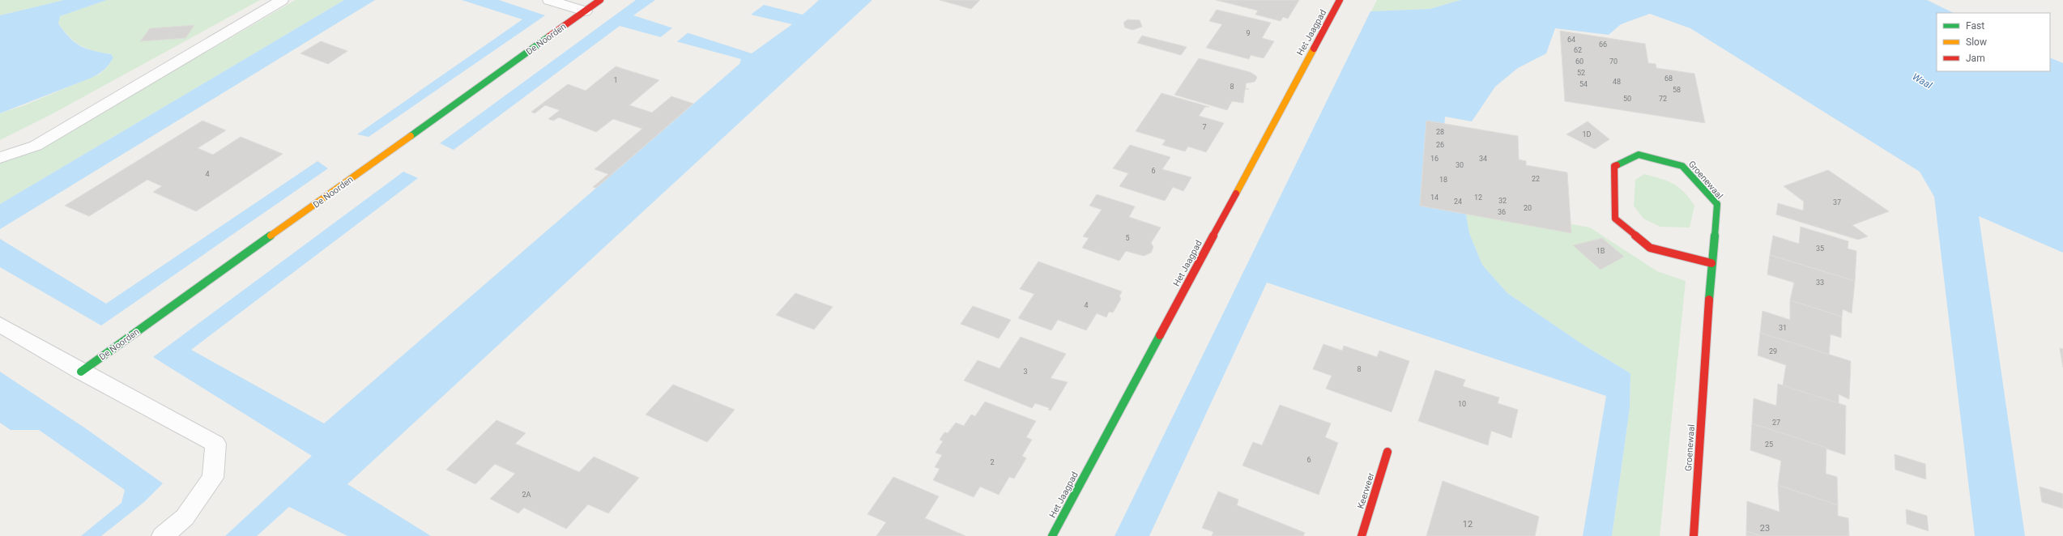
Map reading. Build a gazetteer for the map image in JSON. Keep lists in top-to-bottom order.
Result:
{
  "streets": {
    "street": [
      "Het Jaagpad",
      "De Noorden",
      "Groenewaal",
      "Keerweer"
    ]
  },
  "water": ["Waal"],
  "house_numbers": [
    "9",
    "64",
    "66",
    "62",
    "60",
    "70",
    "52",
    "68",
    "1",
    "48",
    "54",
    "8",
    "58",
    "50",
    "72",
    "7",
    "28",
    "1D",
    "26",
    "16",
    "34",
    "30",
    "6",
    "4",
    "22",
    "18",
    "14",
    "12",
    "32",
    "24",
    "37",
    "20",
    "36",
    "5",
    "35",
    "1B",
    "33",
    "4",
    "31",
    "29",
    "8",
    "3",
    "10",
    "27",
    "25",
    "6",
    "2",
    "2A",
    "12",
    "23"
  ],
  "legend": ["Fast", "Slow", "Jam"]
}
